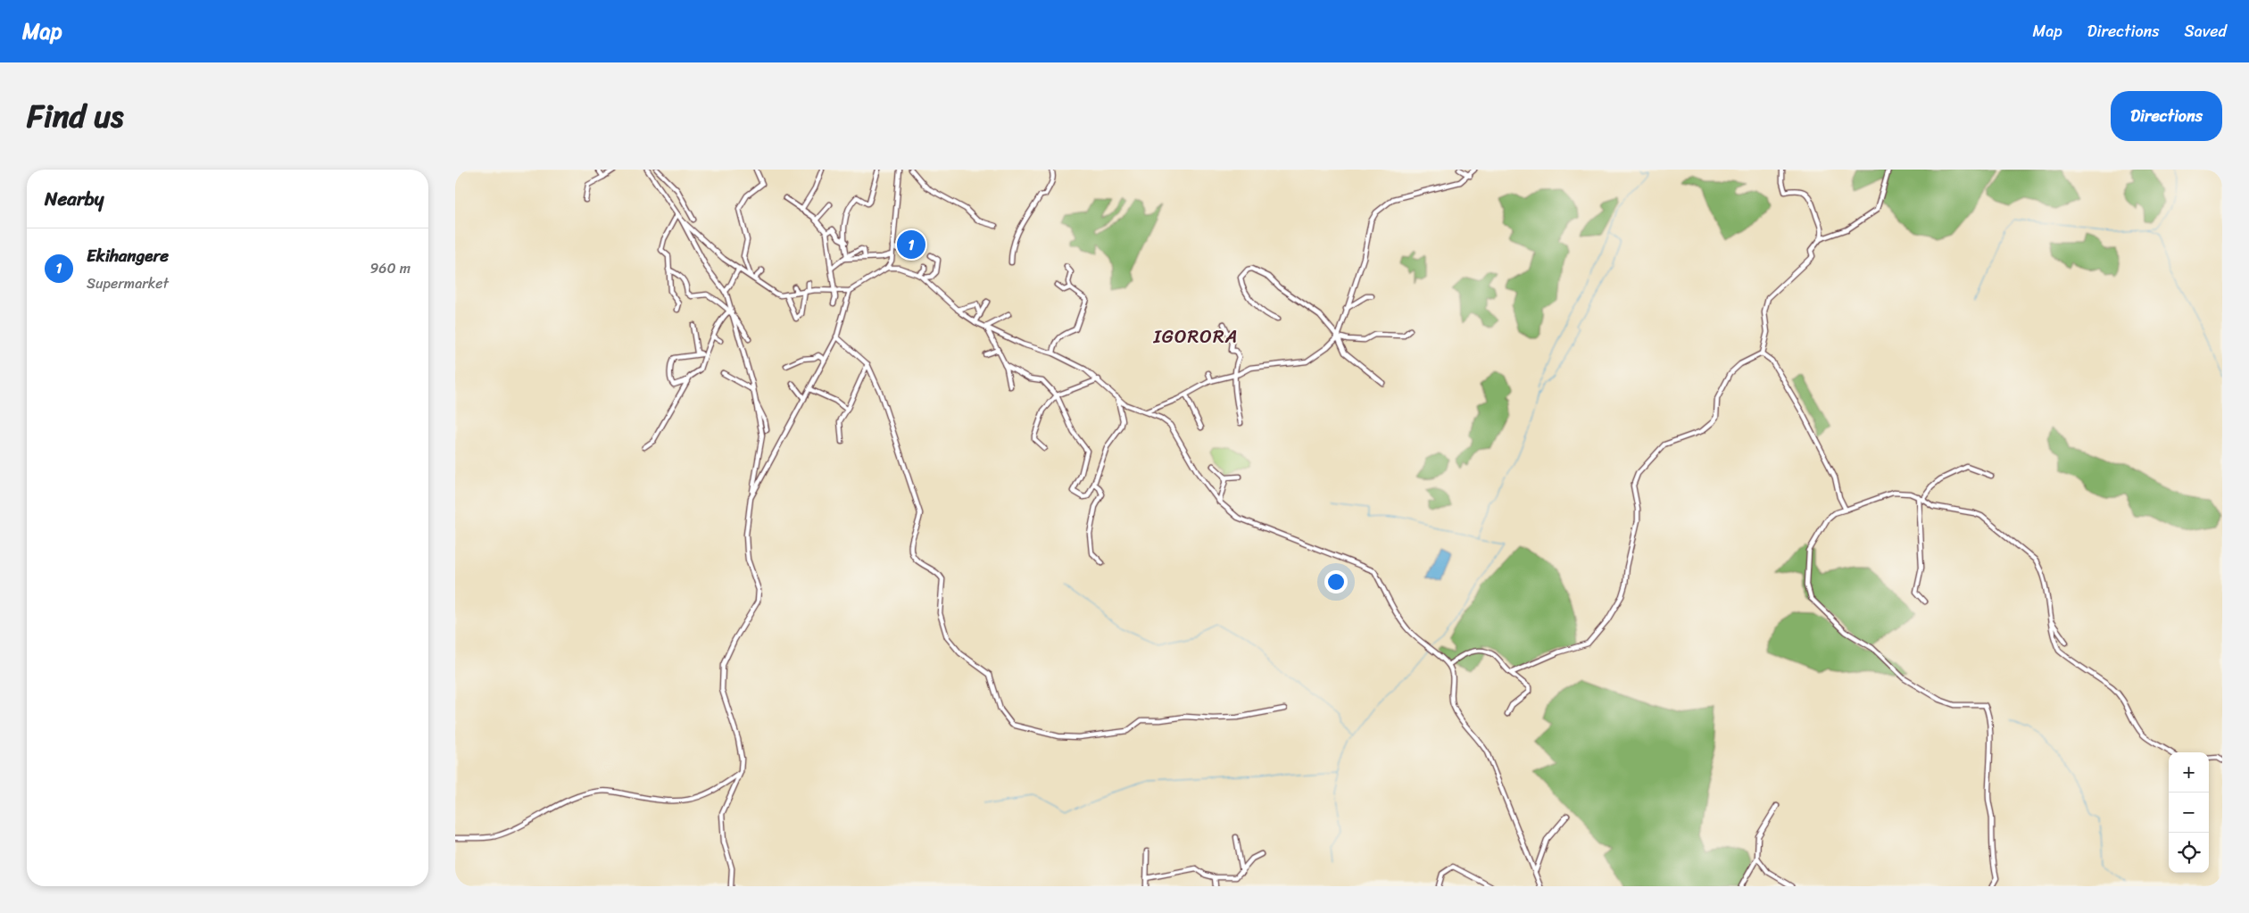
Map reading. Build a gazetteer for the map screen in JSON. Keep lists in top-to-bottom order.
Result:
{
  "districts": ["IGORORA"],
  "page": {
    "header": "Map",
    "nav": ["Map", "Directions", "Saved"],
    "title": "Find us",
    "buttons": "Directions",
    "heading": "Nearby",
    "list": [
      {
        "mark": "1",
        "name": "Ekihangere",
        "note": "Supermarket",
        "value": "960 m"
      }
    ],
    "pins": "1",
    "map_buttons": ["+", "−"]
  }
}
